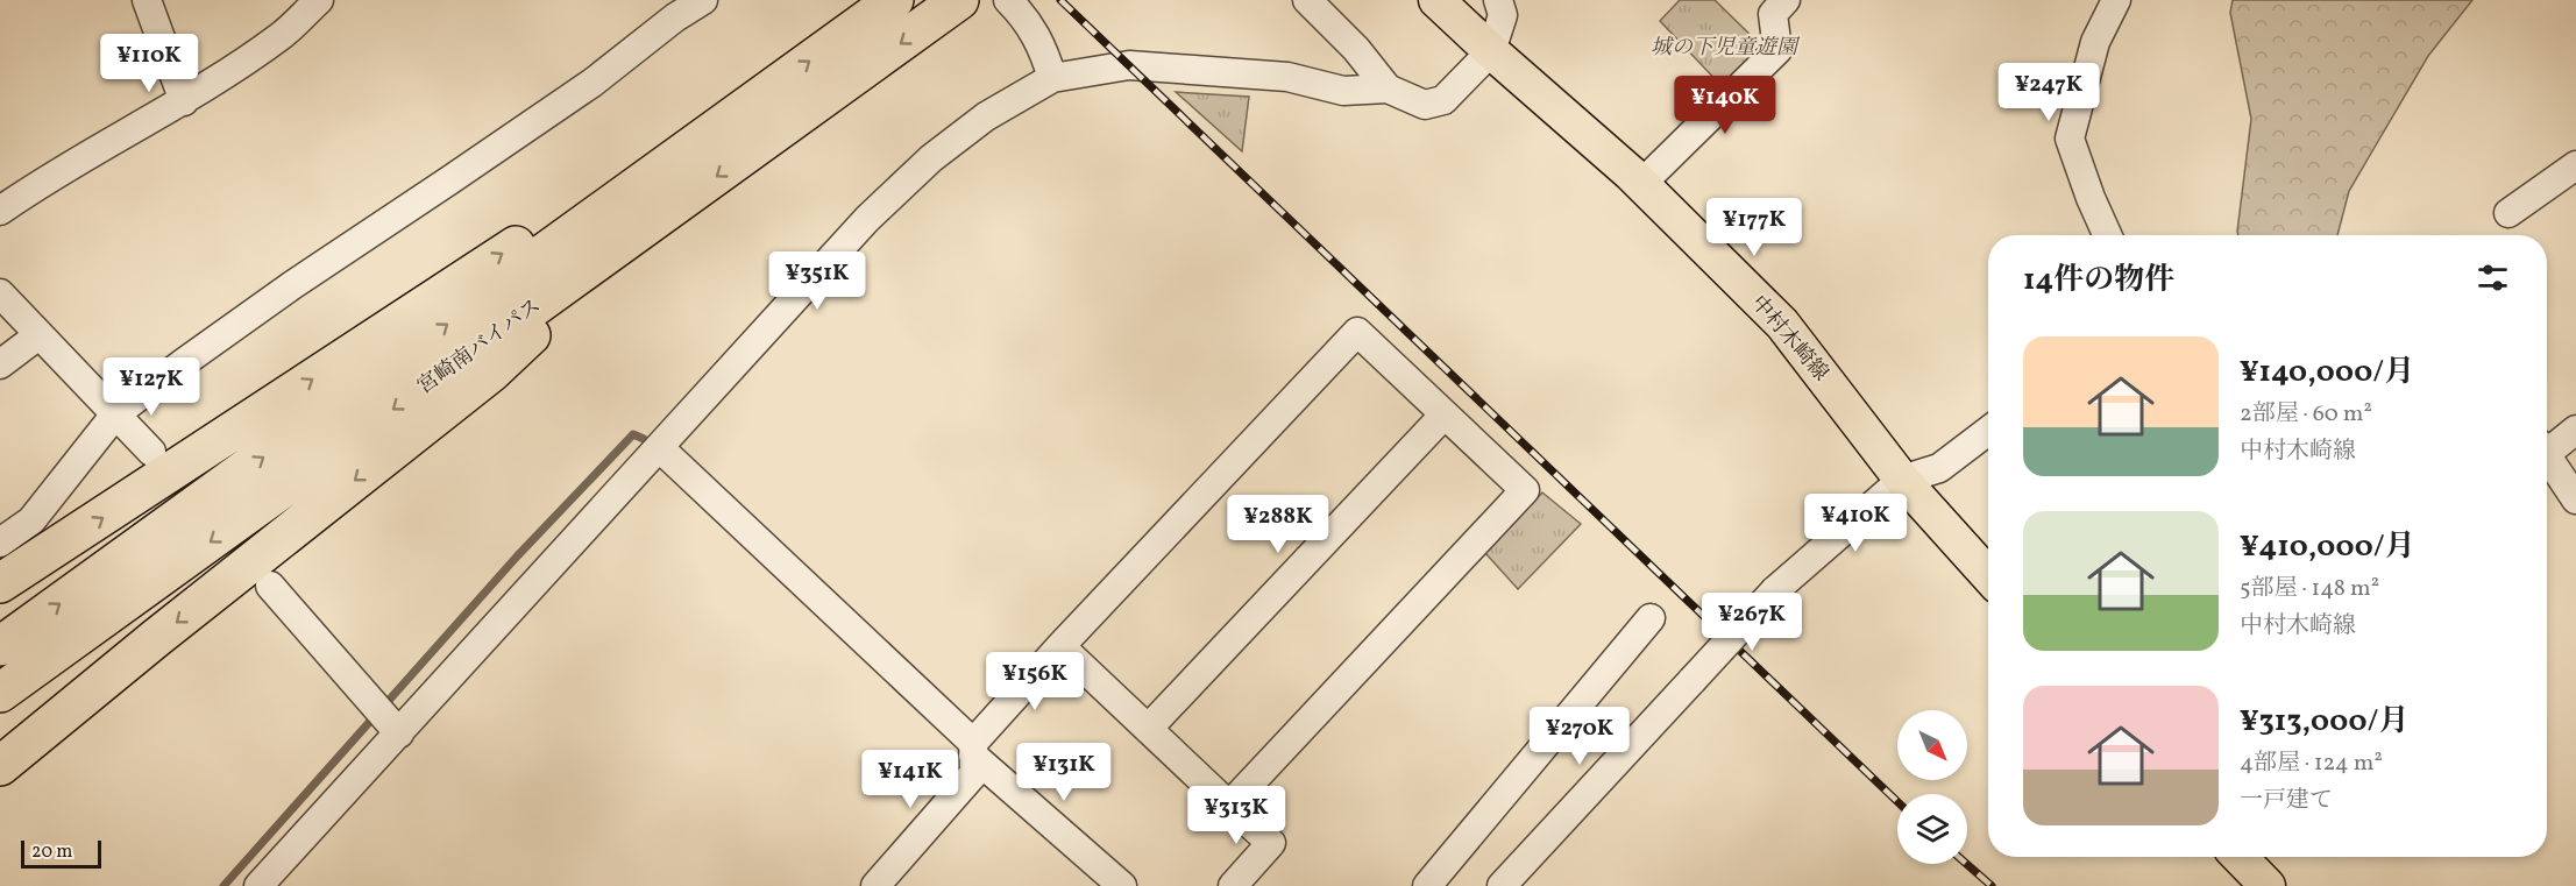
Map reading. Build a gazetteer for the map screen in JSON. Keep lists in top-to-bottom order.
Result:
{
  "streets": {
    "highway": ["宮崎南バイパス"],
    "main road": ["中村木崎線"]
  },
  "parks": ["城の下児童遊園"],
  "scale_bar": "20 m",
  "north": "bottom right",
  "page": {
    "price": [
      "¥110K",
      "¥247K",
      "¥140K",
      "¥177K",
      "¥351K",
      "¥127K",
      "¥410K",
      "¥288K",
      "¥267K",
      "¥156K",
      "¥270K",
      "¥131K",
      "¥141K",
      "¥313K"
    ],
    "heading": "14件の物件",
    "list": [
      {
        "name": "¥140,000/月",
        "note": "2部屋 · 60 m² · 中村木崎線"
      },
      {
        "name": "¥410,000/月",
        "note": "5部屋 · 148 m² · 中村木崎線"
      },
      {
        "name": "¥313,000/月",
        "note": "4部屋 · 124 m² · 一戸建て"
      }
    ],
    "scale": "20 m"
  }
}
